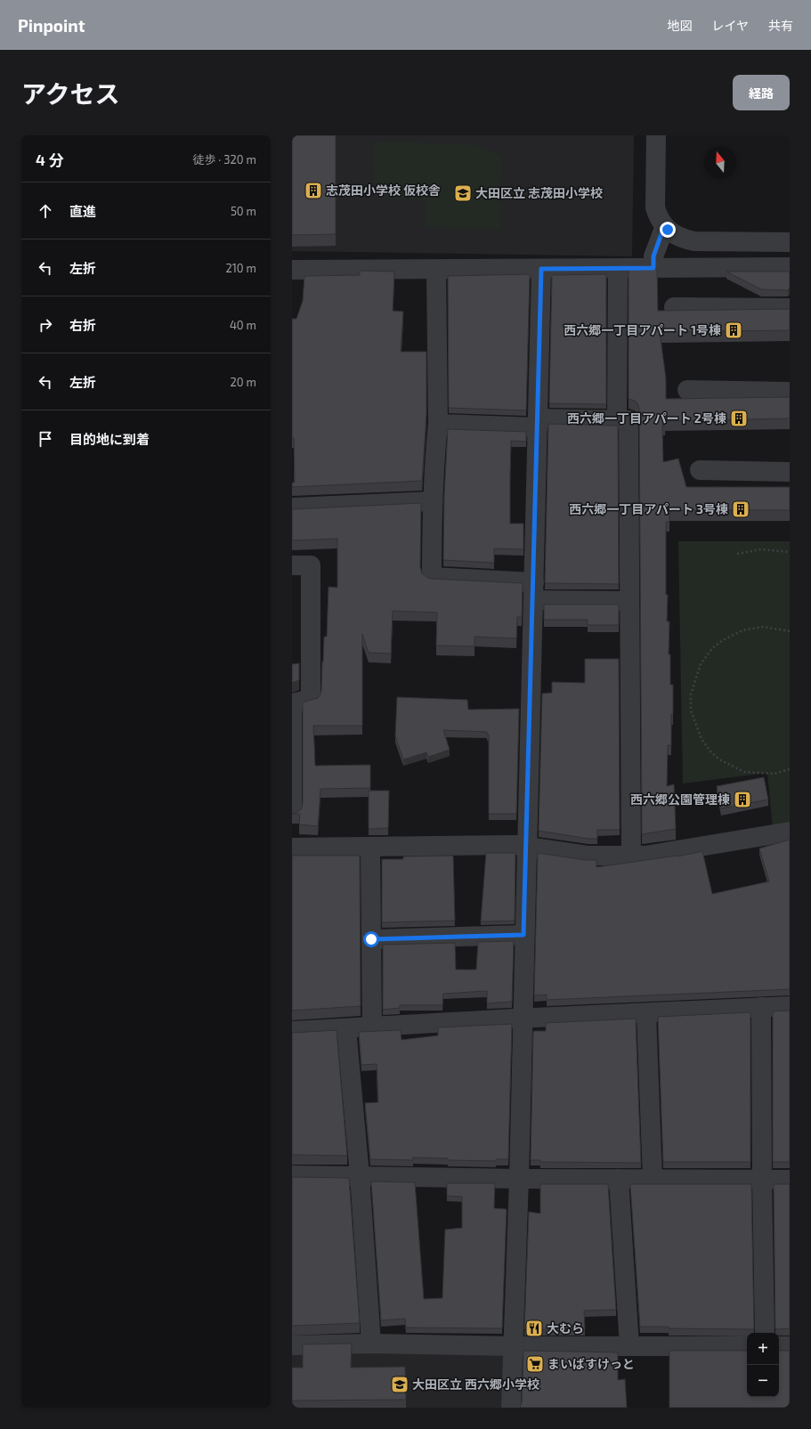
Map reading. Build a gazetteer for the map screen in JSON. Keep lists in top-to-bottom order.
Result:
{
  "places": {
    "building": [
      "志茂田小学校 仮校舎",
      "西六郷一丁目アパート 1号棟",
      "西六郷一丁目アパート 2号棟",
      "西六郷一丁目アパート 3号棟",
      "西六郷公園管理棟"
    ],
    "school or university": ["大田区立 志茂田小学校", "大田区立 西六郷小学校"],
    "restaurant": ["大むら"],
    "supermarket": ["まいばすけっと"]
  },
  "north": "top",
  "page": {
    "header": "Pinpoint",
    "nav": ["地図", "レイヤ", "共有"],
    "title": "アクセス",
    "buttons": "経路",
    "heading": ["4 分", "徒歩 · 320 m"],
    "list": [
      ["直進", "50 m"],
      ["左折", "210 m"],
      ["右折", "40 m"],
      ["左折", "20 m"],
      "目的地に到着"
    ],
    "map_buttons": ["+", "−"]
  }
}
